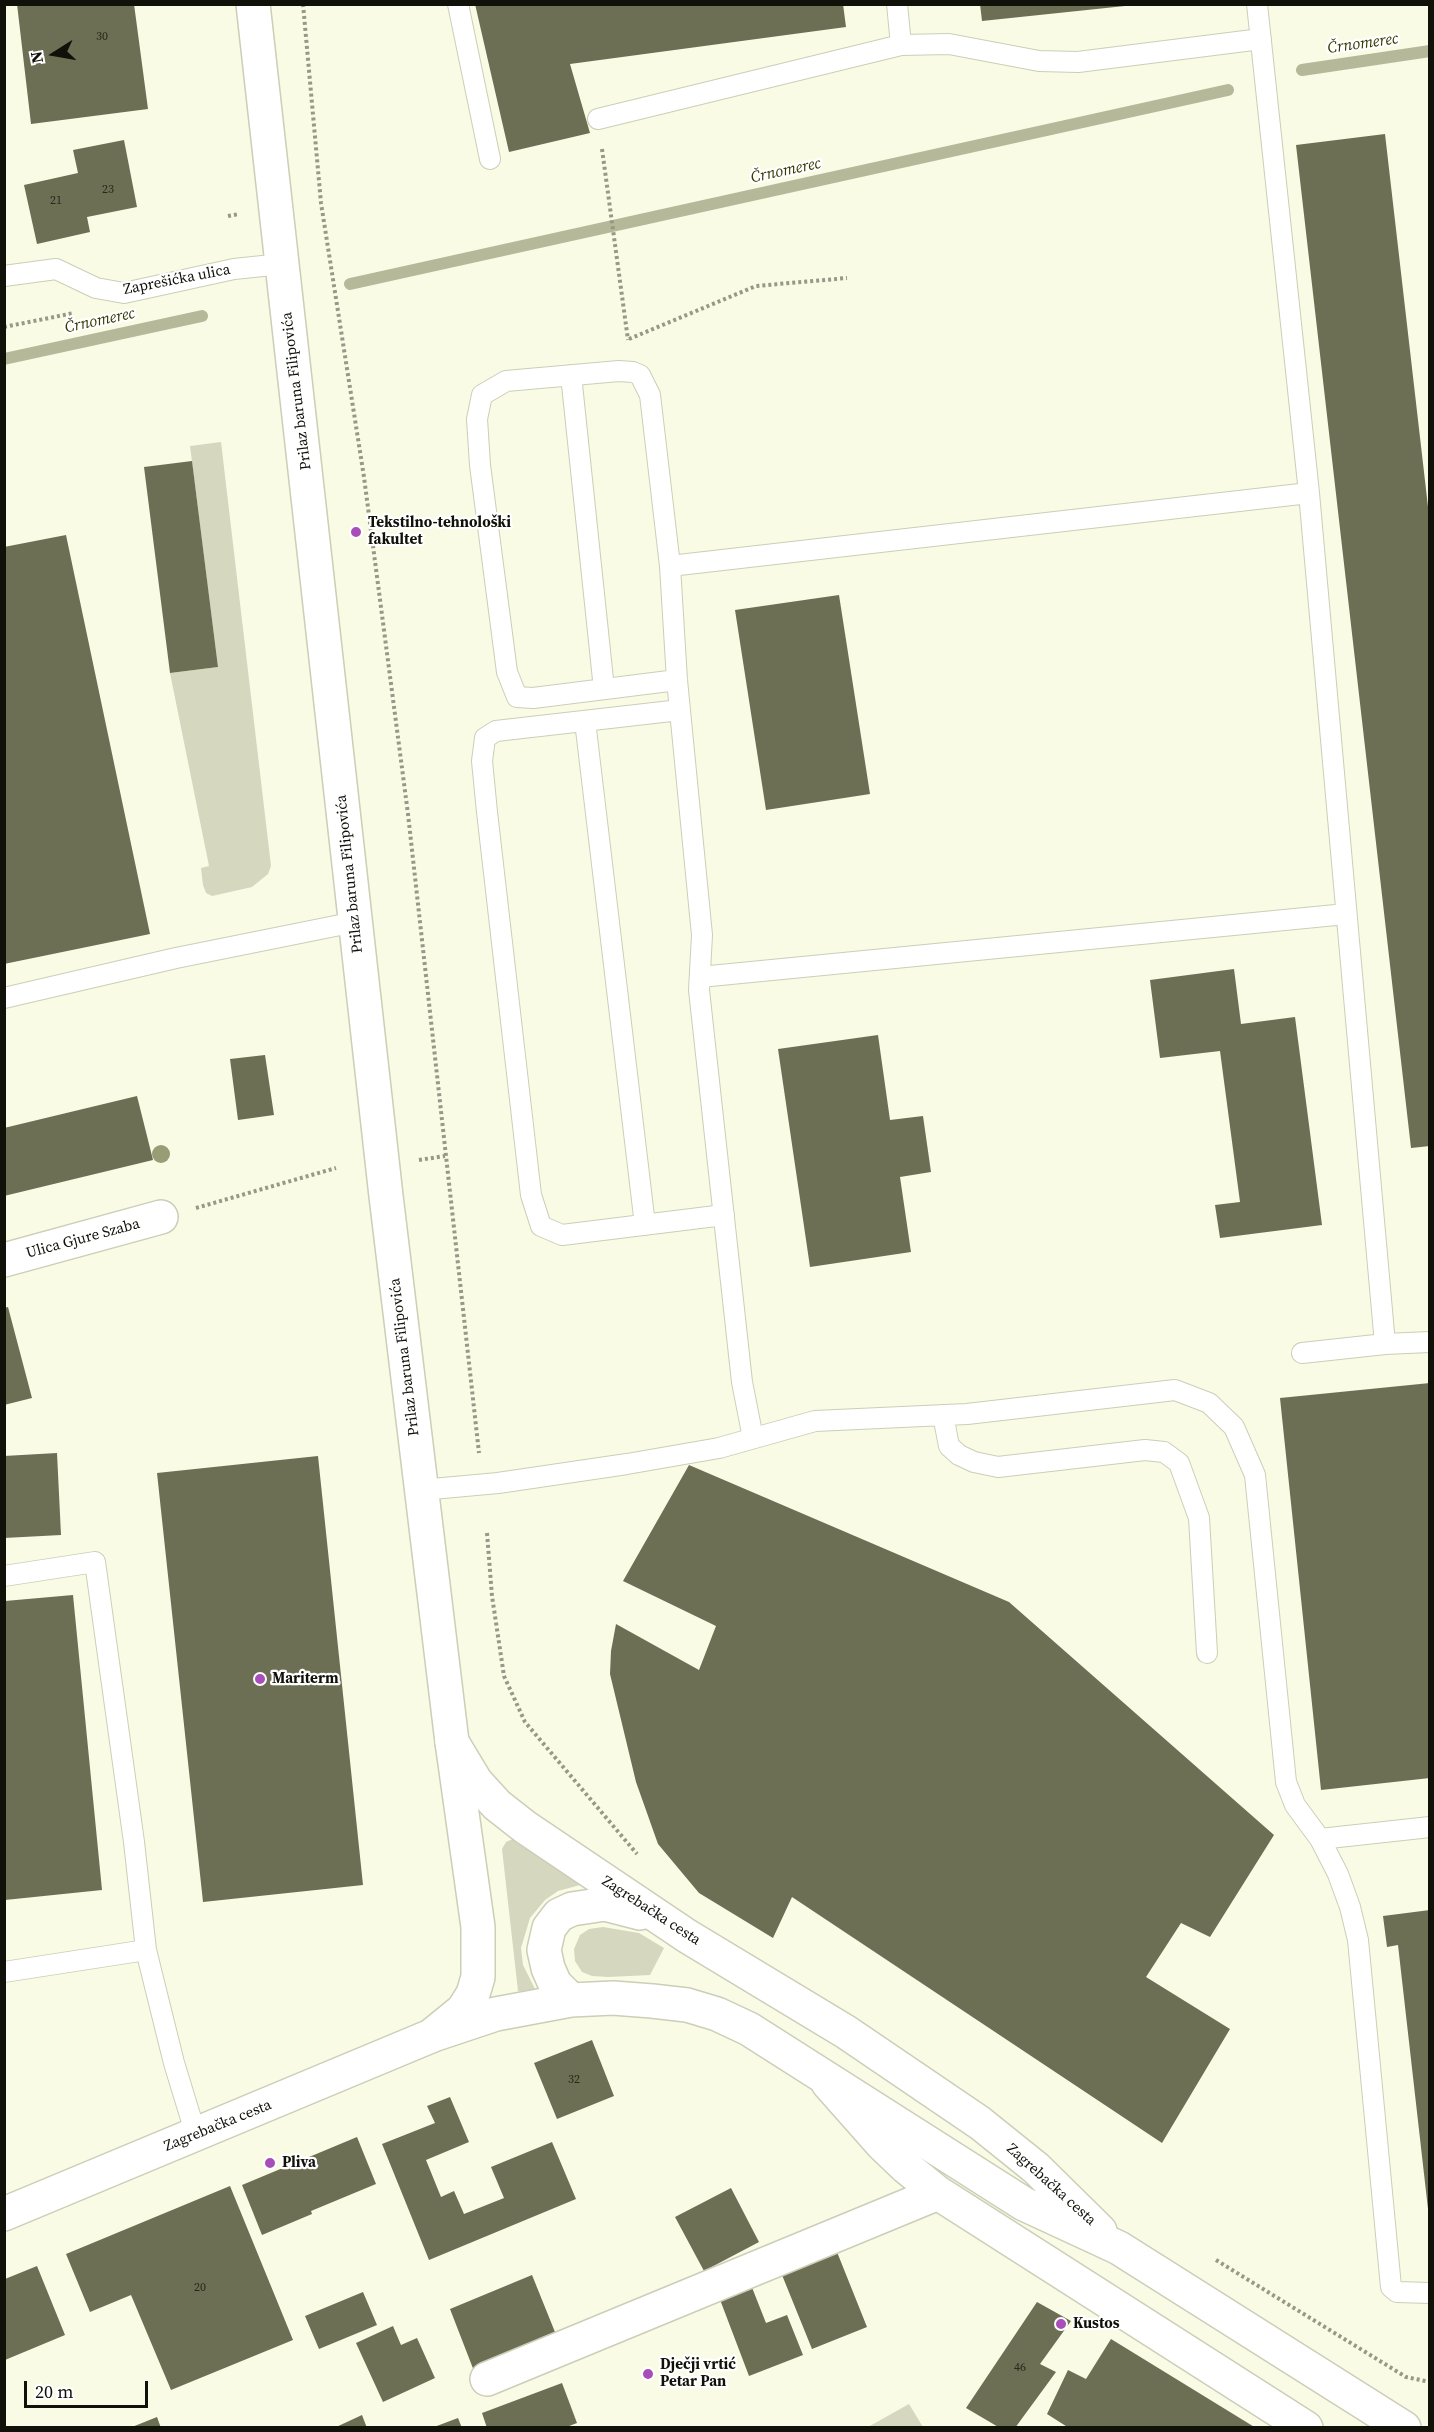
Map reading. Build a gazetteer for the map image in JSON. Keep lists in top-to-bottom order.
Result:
{
  "streets": {
    "street": ["Prilaz baruna Filipovića", "Ulica Gjure Szaba", "Zagrebačka cesta"],
    "lane": ["Zaprešićka ulica"]
  },
  "crossings": [
    ["Zaprešićka ulica", "Prilaz baruna Filipovića"],
    ["Prilaz baruna Filipovića", "Zagrebačka cesta"]
  ],
  "water": ["Črnomerec"],
  "places": [
    "Tekstilno-tehnološki fakultet",
    "Mariterm",
    "Pliva",
    "Kustos",
    "Dječji vrtić Petar Pan"
  ],
  "house_numbers": [
    "30",
    "23",
    "21",
    "32",
    "20",
    "46"
  ],
  "scale_bar": "20 m",
  "north": "left"
}
